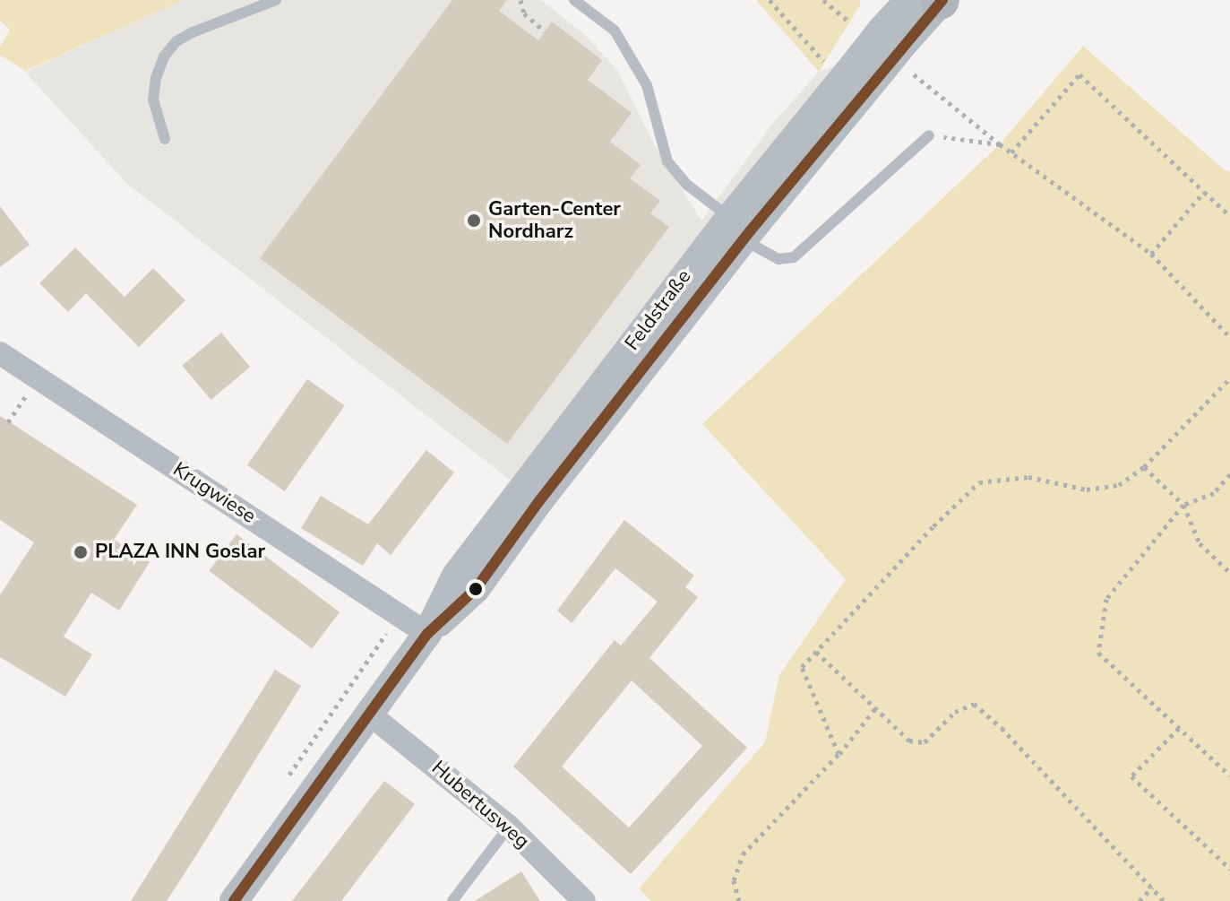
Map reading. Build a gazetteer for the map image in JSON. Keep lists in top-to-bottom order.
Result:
{
  "streets": {
    "street": ["Feldstraße", "Krugwiese", "Hubertusweg"]
  },
  "crossings": [
    ["Feldstraße", "Krugwiese"],
    ["Feldstraße", "Hubertusweg"]
  ],
  "places": ["Garten-Center Nordharz", "PLAZA INN Goslar"]
}
